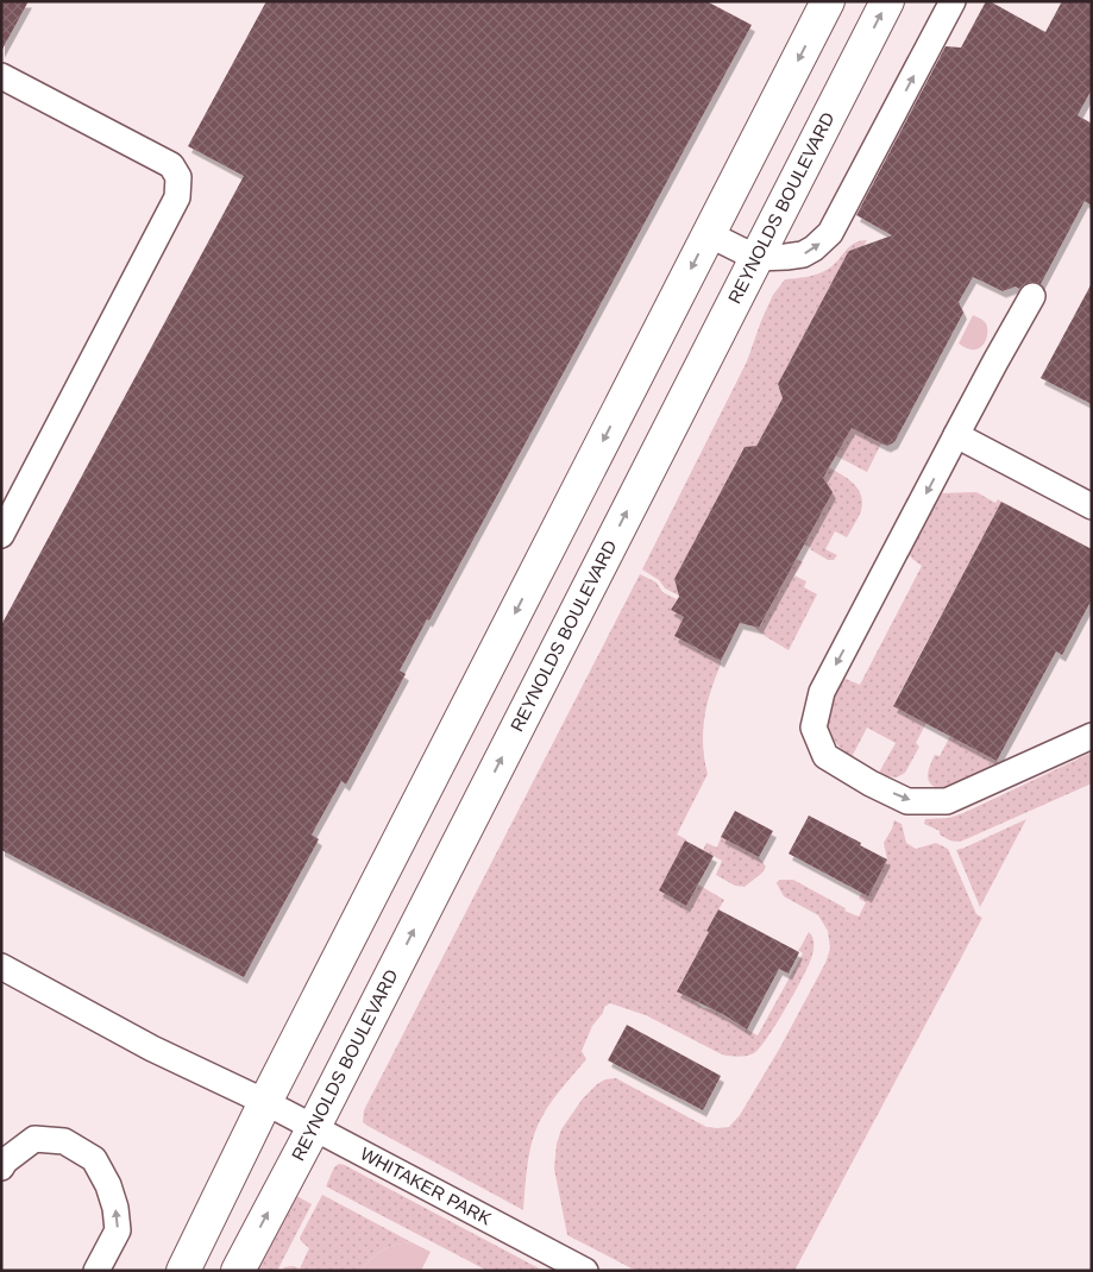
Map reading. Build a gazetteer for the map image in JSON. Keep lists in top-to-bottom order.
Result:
{
  "streets": {
    "main road": ["REYNOLDS BOULEVARD"],
    "lane": ["WHITAKER PARK"]
  },
  "crossings": [
    ["REYNOLDS BOULEVARD", "WHITAKER PARK"]
  ]
}
